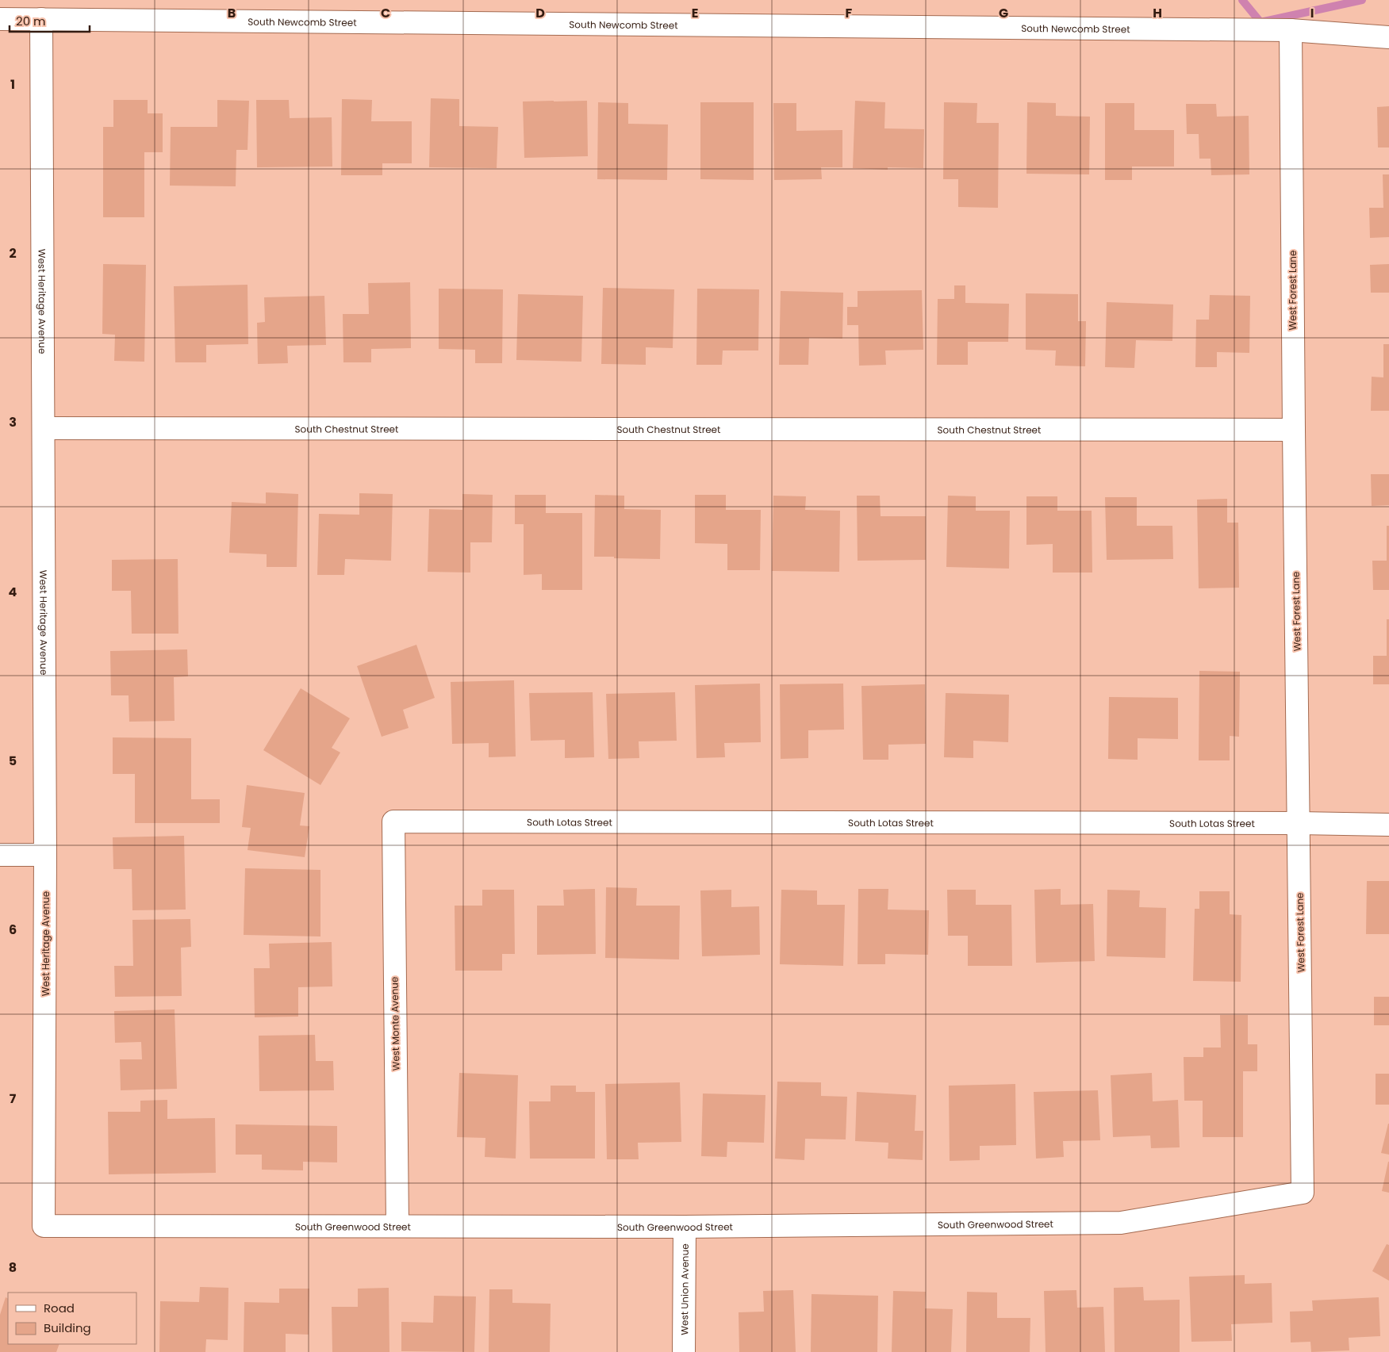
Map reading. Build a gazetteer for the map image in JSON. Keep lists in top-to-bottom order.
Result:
{
  "streets": {
    "street": [
      "South Newcomb Street",
      "West Forest Lane",
      "West Heritage Avenue",
      "South Chestnut Street",
      "South Lotas Street",
      "West Monte Avenue",
      "South Greenwood Street",
      "West Union Avenue"
    ]
  },
  "crossings": [
    ["South Newcomb Street", "West Forest Lane"],
    ["South Newcomb Street", "West Heritage Avenue"],
    ["West Forest Lane", "South Chestnut Street"],
    ["West Forest Lane", "South Lotas Street"],
    ["West Forest Lane", "South Greenwood Street"],
    ["West Heritage Avenue", "South Chestnut Street"],
    ["West Heritage Avenue", "South Greenwood Street"],
    ["South Lotas Street", "West Monte Avenue"],
    ["West Monte Avenue", "South Greenwood Street"],
    ["South Greenwood Street", "West Union Avenue"]
  ],
  "legend": ["Road", "Building"],
  "scale_bar": "20 m",
  "grid": {
    "columns": [
      "B",
      "C",
      "D",
      "E",
      "F",
      "G",
      "H",
      "I"
    ],
    "rows": [
      "1",
      "2",
      "3",
      "4",
      "5",
      "6",
      "7",
      "8"
    ]
  }
}
